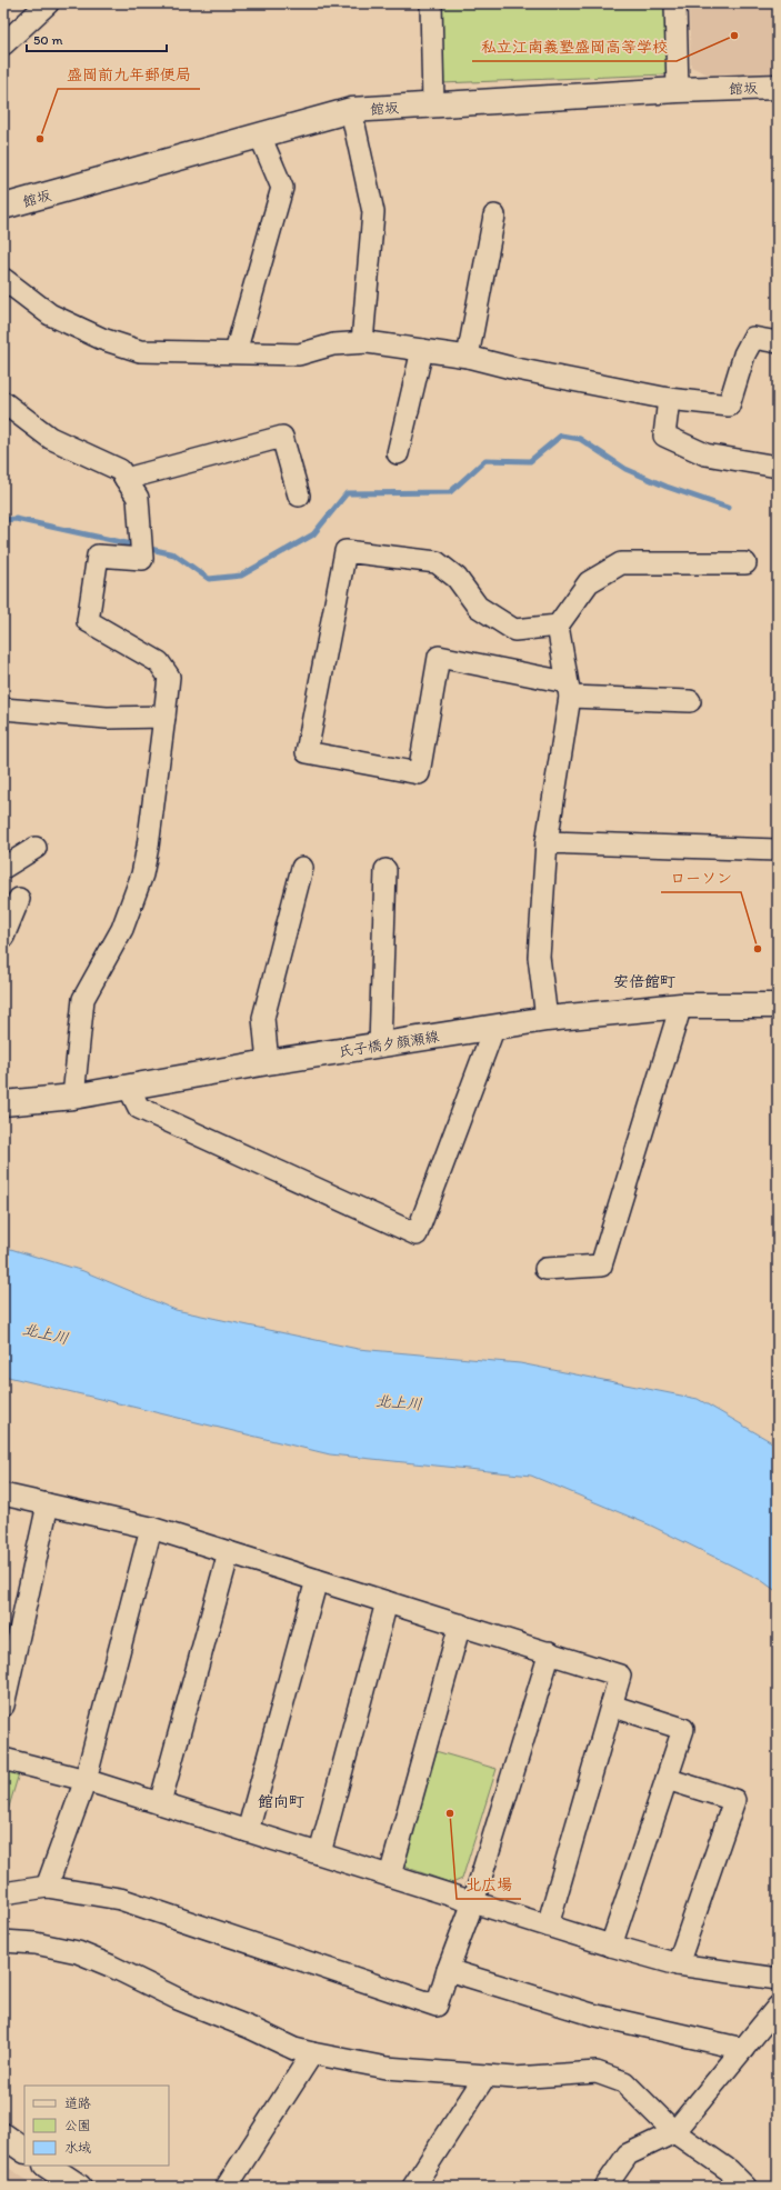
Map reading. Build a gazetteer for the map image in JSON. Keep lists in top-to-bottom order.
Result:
{
  "streets": {
    "main road": ["館坂", "氏子橋夕顔瀬線"]
  },
  "districts": ["安倍館町", "館向町"],
  "water": ["北上川"],
  "places": [
    "私立江南義塾盛岡高等学校",
    "盛岡前九年郵便局",
    "ローソン",
    "北広場"
  ],
  "legend": ["道路", "公園", "水域"],
  "scale_bar": "50 m"
}
